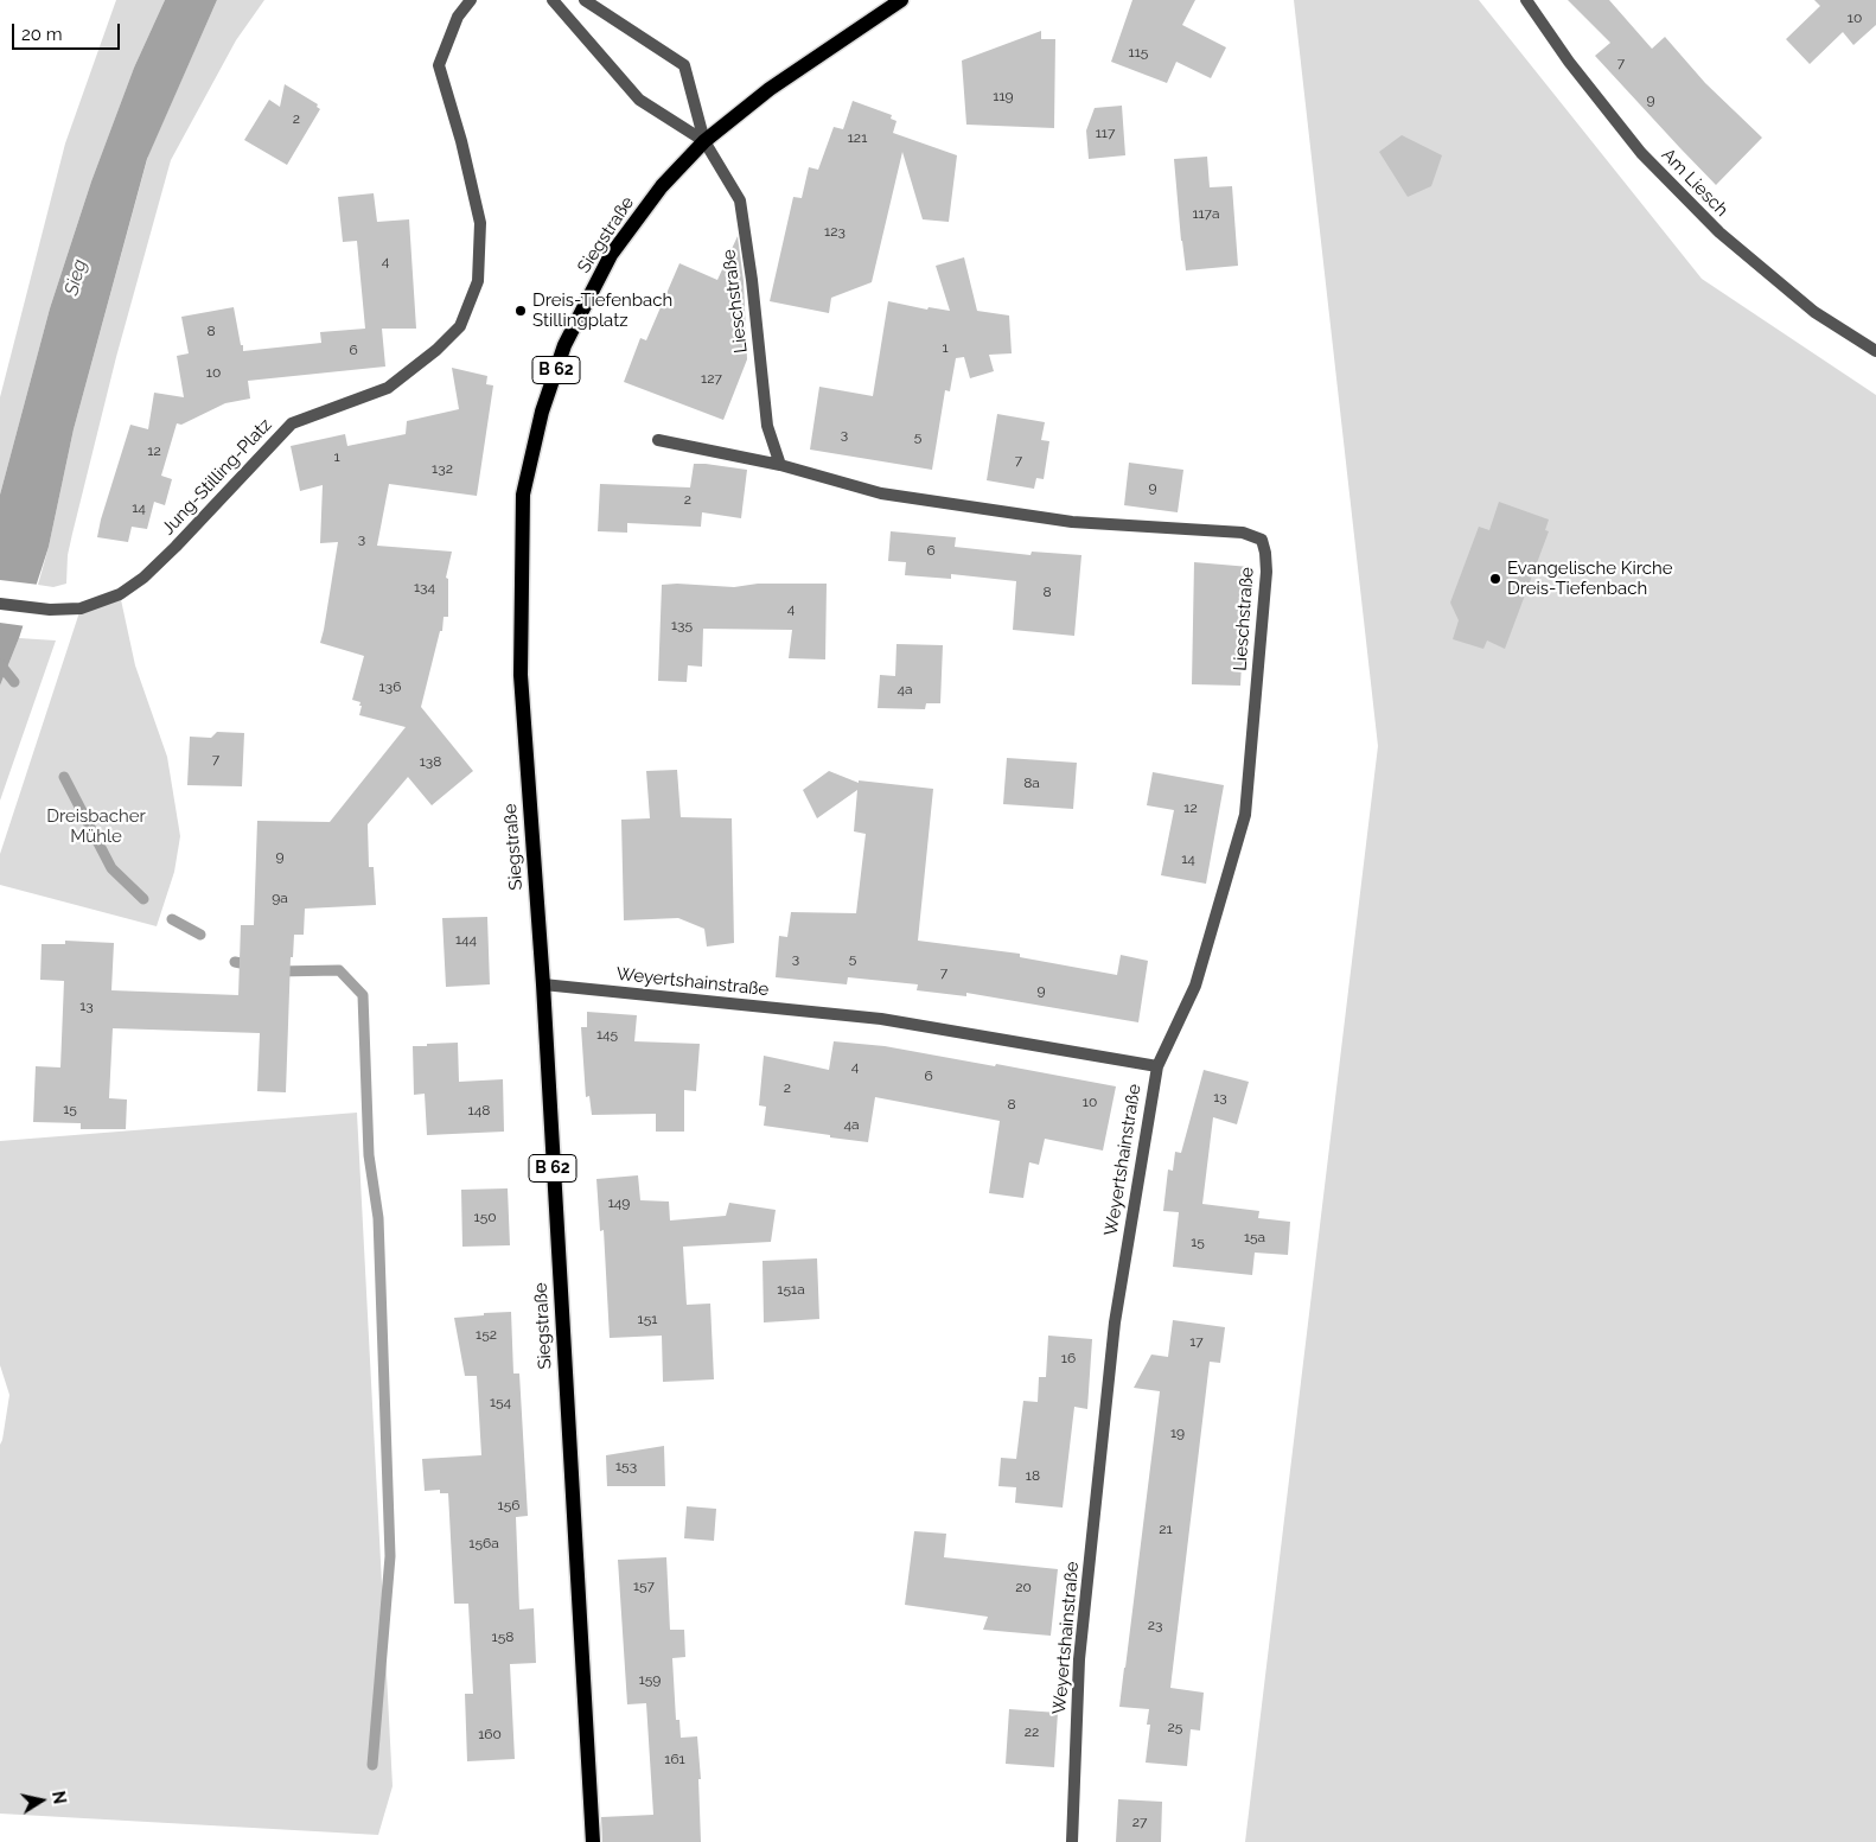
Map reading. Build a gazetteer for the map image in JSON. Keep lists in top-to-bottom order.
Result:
{
  "streets": {
    "main road": ["Siegstraße", "B 62"],
    "street": [
      "Am Liesch",
      "Lieschstraße",
      "Jung-Stilling-Platz",
      "Weyertshainstraße"
    ]
  },
  "crossings": [
    ["Siegstraße", "Lieschstraße"],
    ["Siegstraße", "Weyertshainstraße"],
    ["Lieschstraße", "Weyertshainstraße"]
  ],
  "water": ["Sieg"],
  "parks": ["Dreisbacher Mühle"],
  "places": ["Dreis-Tiefenbach Stillingplatz", "Evangelische Kirche Dreis-Tiefenbach"],
  "house_numbers": [
    "10",
    "115",
    "7",
    "119",
    "9",
    "2",
    "117",
    "121",
    "117a",
    "123",
    "4",
    "8",
    "1",
    "6",
    "10",
    "127",
    "3",
    "5",
    "12",
    "1",
    "7",
    "132",
    "9",
    "2",
    "14",
    "3",
    "6",
    "134",
    "8",
    "4",
    "135",
    "136",
    "4a",
    "7",
    "138",
    "8a",
    "12",
    "9",
    "14",
    "9a",
    "144",
    "3",
    "5",
    "7",
    "9",
    "13",
    "145",
    "4",
    "6",
    "2",
    "13",
    "10",
    "8",
    "15",
    "148",
    "4a",
    "149",
    "150",
    "15a",
    "15",
    "151a",
    "151",
    "152",
    "17",
    "16",
    "154",
    "19",
    "153",
    "18",
    "156",
    "21",
    "156a",
    "157",
    "20",
    "23",
    "158",
    "159",
    "25",
    "22",
    "160",
    "161",
    "27"
  ],
  "scale_bar": "20 m",
  "north": "right"
}
